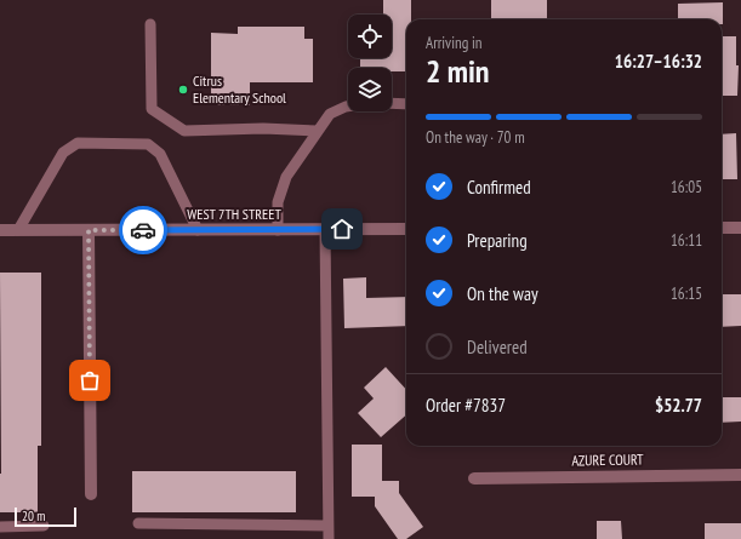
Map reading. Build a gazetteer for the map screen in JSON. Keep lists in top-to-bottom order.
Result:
{
  "streets": {
    "street": ["WEST 7TH STREET", "AZURE COURT"]
  },
  "places": ["Citrus Elementary School"],
  "scale_bar": "20 m",
  "page": {
    "heading": ["2 min", "Arriving in", "16:27–16:32"],
    "panel": ["Order #7837", "$52.77"],
    "bar": "On the way · 70 m",
    "list": [
      ["Confirmed", "16:05"],
      ["Preparing", "16:11"],
      ["On the way", "16:15"],
      "Delivered"
    ],
    "scale": "20 m"
  }
}
